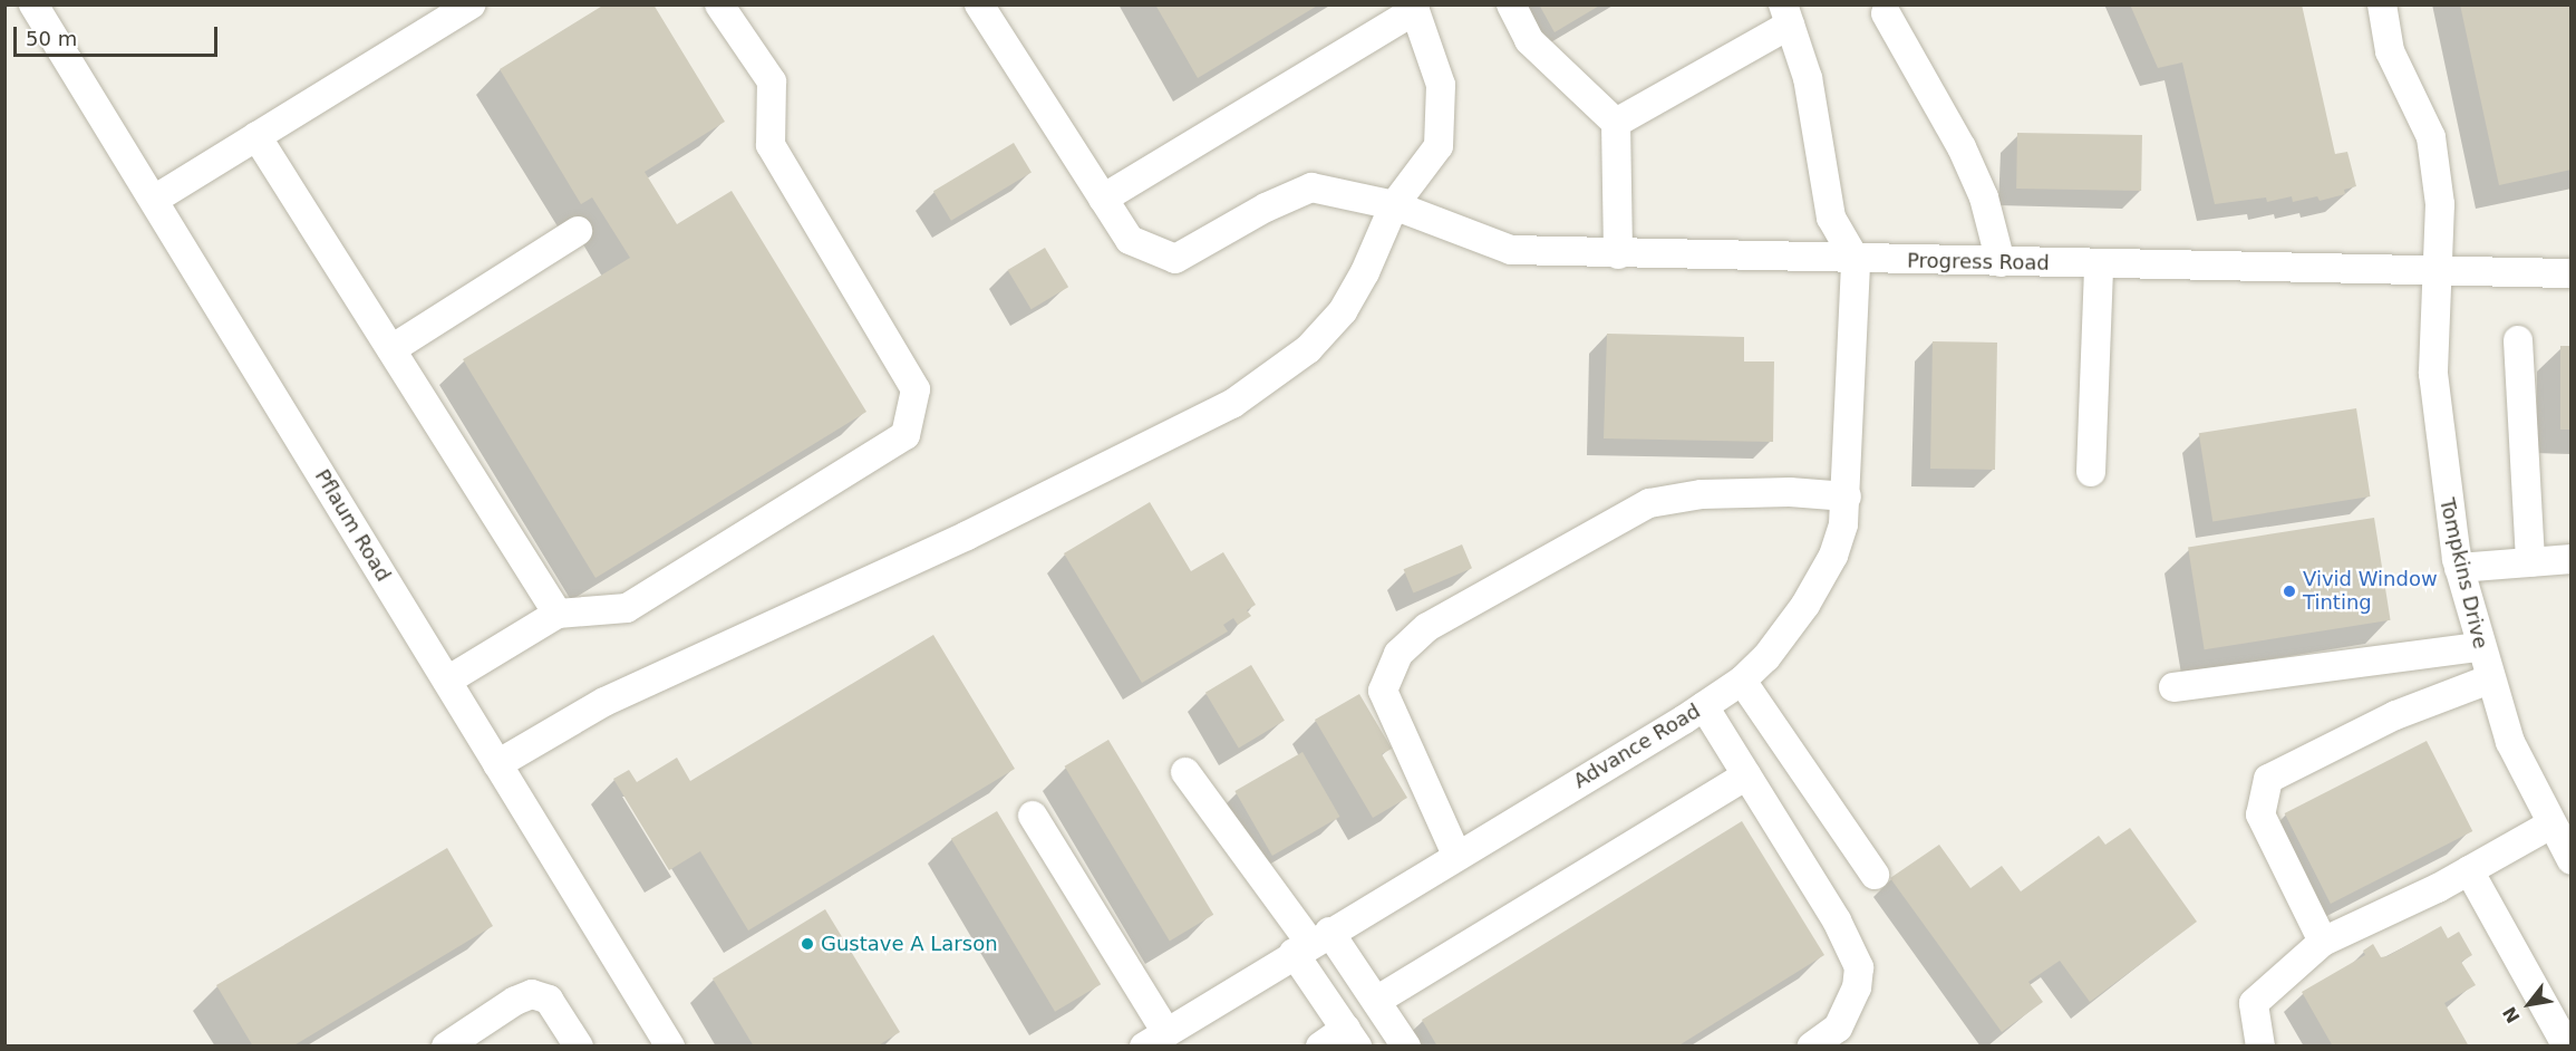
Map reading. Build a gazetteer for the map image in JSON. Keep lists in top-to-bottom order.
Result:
{
  "streets": {
    "street": [
      "Progress Road",
      "Pflaum Road",
      "Tompkins Drive",
      "Advance Road"
    ]
  },
  "crossings": [
    ["Progress Road", "Tompkins Drive"],
    ["Progress Road", "Advance Road"]
  ],
  "places": ["Vivid Window Tinting", "Gustave A Larson"],
  "scale_bar": "50 m",
  "north": "bottom left"
}
